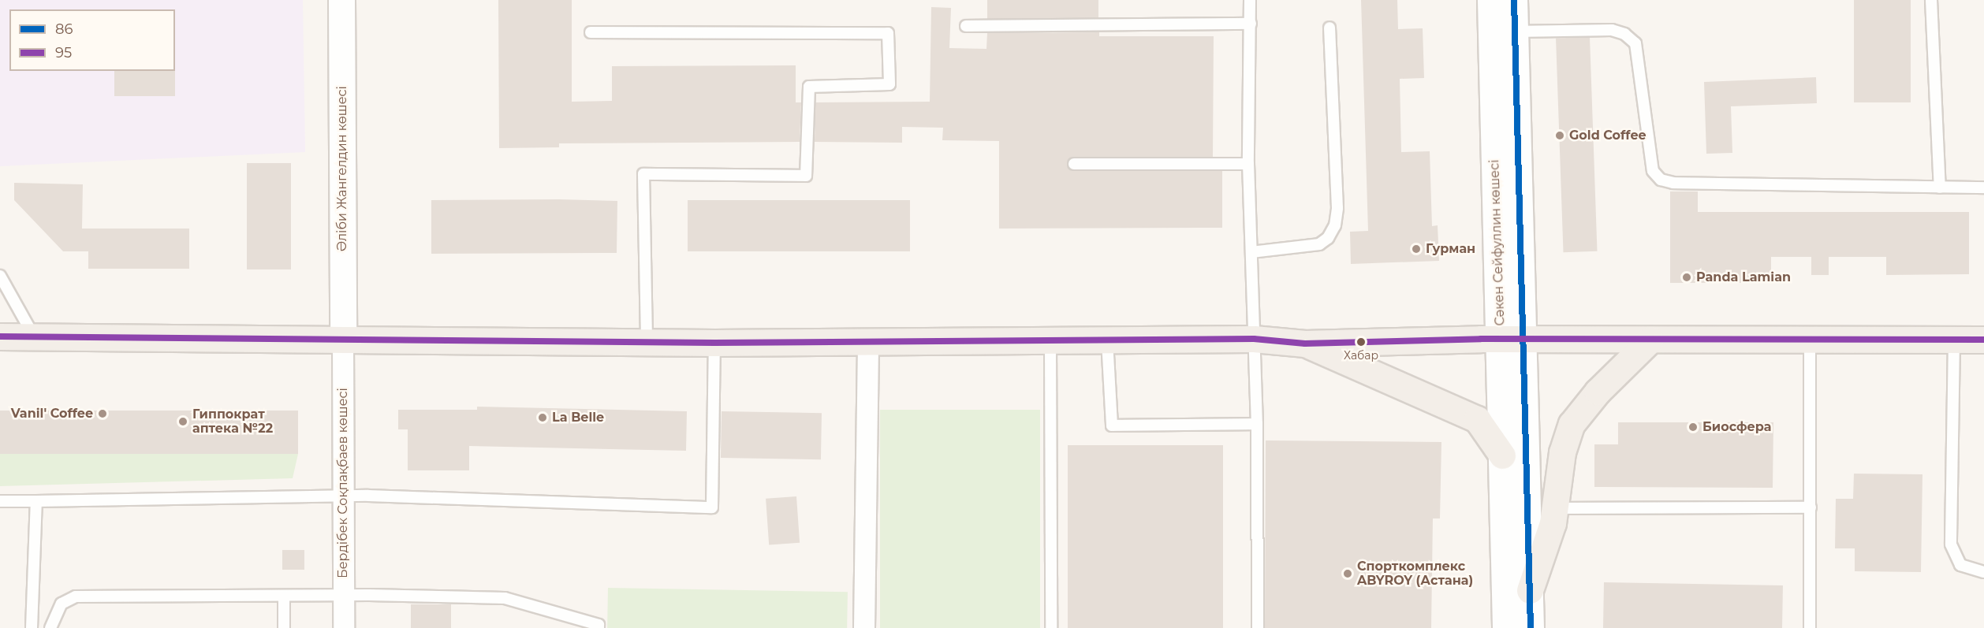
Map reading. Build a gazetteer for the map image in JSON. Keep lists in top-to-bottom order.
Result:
{
  "streets": {
    "main road": ["Әліби Жангелдин көшесі", "Сәкен Сейфуллин көшесі"],
    "street": ["Бердібек Соқпақбаев көшесі"]
  },
  "crossings": [
    ["Әліби Жангелдин көшесі", "Бердібек Соқпақбаев көшесі"]
  ],
  "places": [
    "Gold Coffee",
    "Гурман",
    "Panda Lamian",
    "Хабар",
    "Vanil' Coffee",
    "La Belle",
    "Гиппократ аптека №22",
    "Биосфера",
    "Спорткомплекс ABYROY (Астана)"
  ],
  "lines": ["transit line 86", "transit line 95"],
  "legend": ["86", "95"]
}
